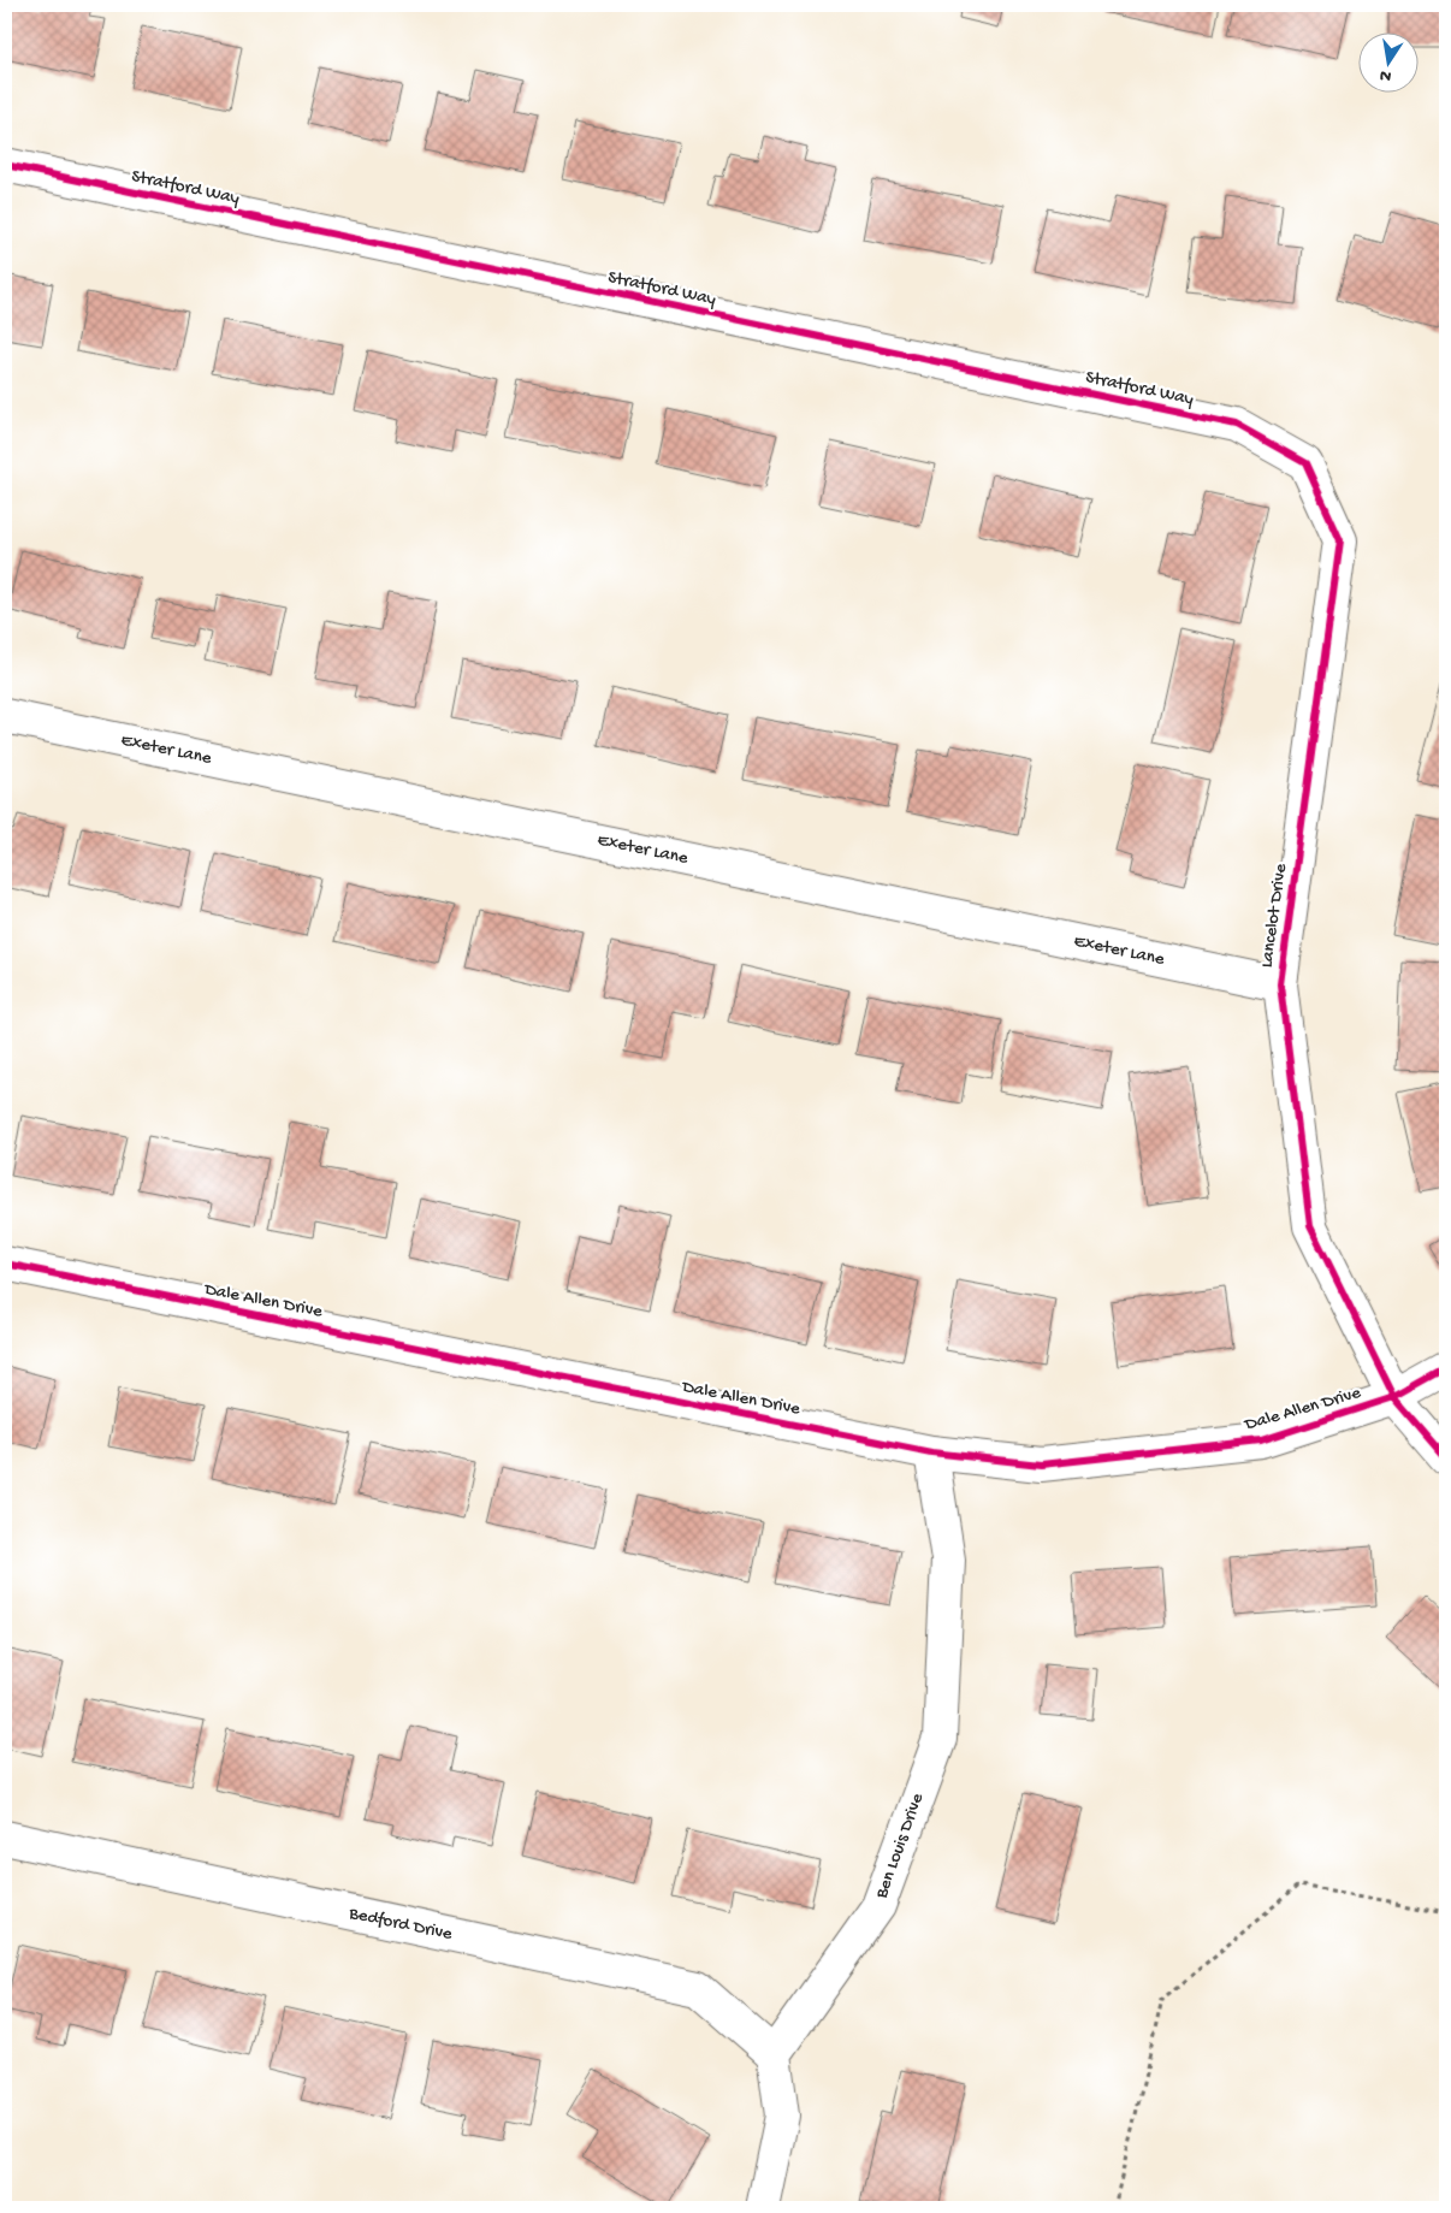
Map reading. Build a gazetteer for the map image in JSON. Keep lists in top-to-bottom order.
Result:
{
  "streets": {
    "street": [
      "Stratford Way",
      "Exeter Lane",
      "Lancelot Drive",
      "Dale Allen Drive",
      "Ben Louis Drive",
      "Bedford Drive"
    ]
  },
  "crossings": [
    ["Stratford Way", "Lancelot Drive"],
    ["Exeter Lane", "Lancelot Drive"],
    ["Lancelot Drive", "Dale Allen Drive"],
    ["Dale Allen Drive", "Ben Louis Drive"],
    ["Ben Louis Drive", "Bedford Drive"]
  ],
  "north": "bottom"
}
